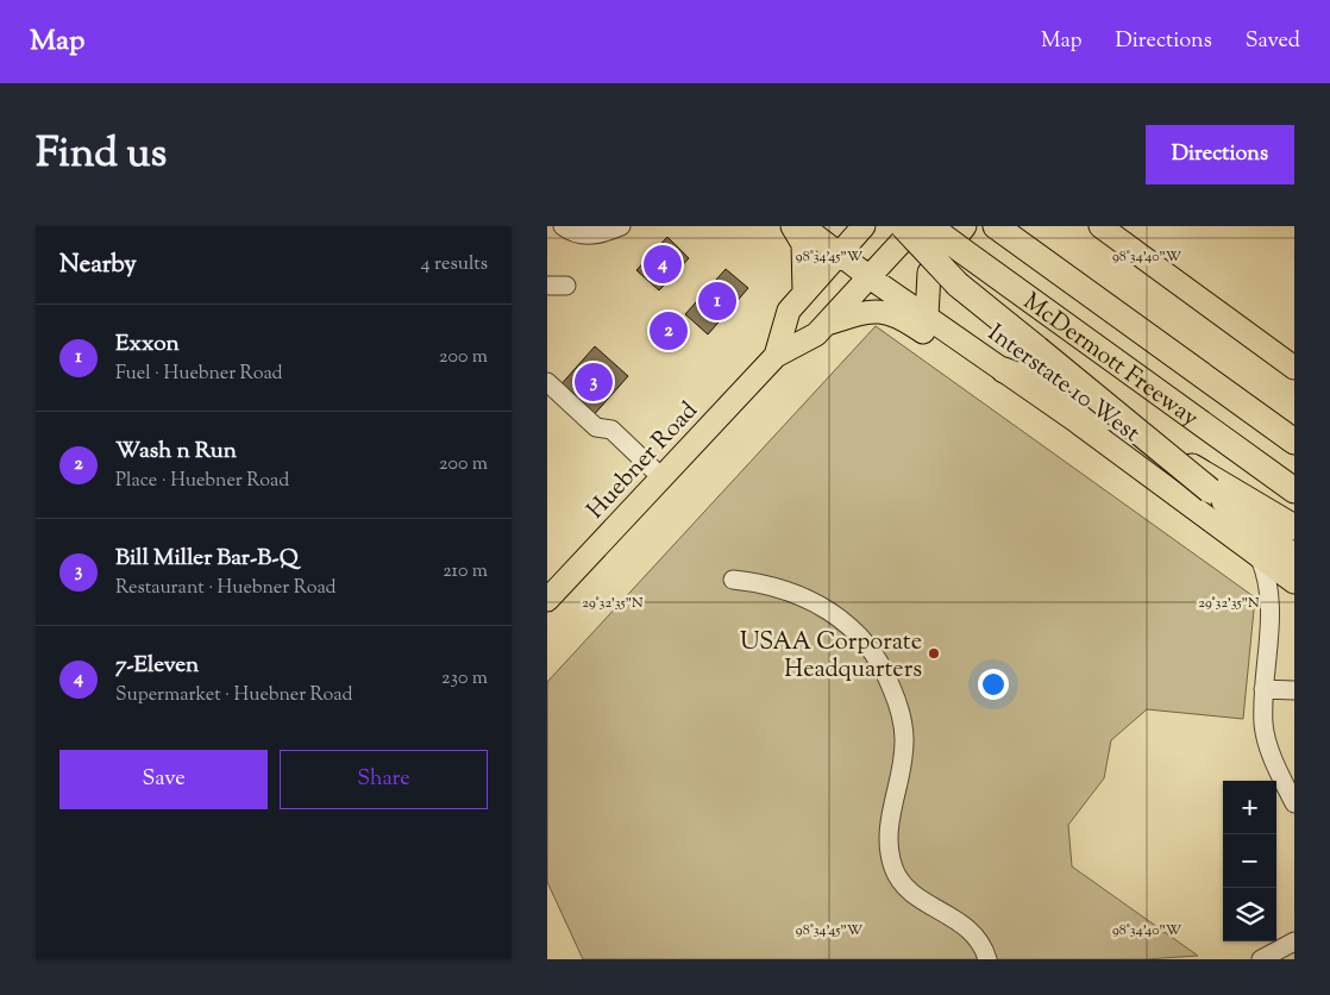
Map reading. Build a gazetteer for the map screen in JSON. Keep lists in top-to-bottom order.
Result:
{
  "streets": {
    "highway": ["McDermott Freeway"],
    "main road": ["Interstate 10 West", "Huebner Road"]
  },
  "crossings": [
    ["Interstate 10 West", "Huebner Road"]
  ],
  "places": ["USAA Corporate Headquarters"],
  "page": {
    "header": "Map",
    "nav": ["Map", "Directions", "Saved"],
    "title": "Find us",
    "buttons": [
      "Directions",
      ["Save", "Share"]
    ],
    "heading": ["Nearby", "4 results"],
    "pins": [
      "4",
      "1",
      "2",
      "3"
    ],
    "list": [
      {
        "mark": "1",
        "name": "Exxon",
        "note": "Fuel · Huebner Road",
        "value": "200 m"
      },
      {
        "mark": "2",
        "name": "Wash n Run",
        "note": "Place · Huebner Road",
        "value": "200 m"
      },
      {
        "mark": "3",
        "name": "Bill Miller Bar-B-Q",
        "note": "Restaurant · Huebner Road",
        "value": "210 m"
      },
      {
        "mark": "4",
        "name": "7-Eleven",
        "note": "Supermarket · Huebner Road",
        "value": "230 m"
      }
    ],
    "map_buttons": ["+", "−"]
  },
  "coordinates": ["98°34'45\"W", "98°34'40\"W", "29°32'35\"N"]
}
